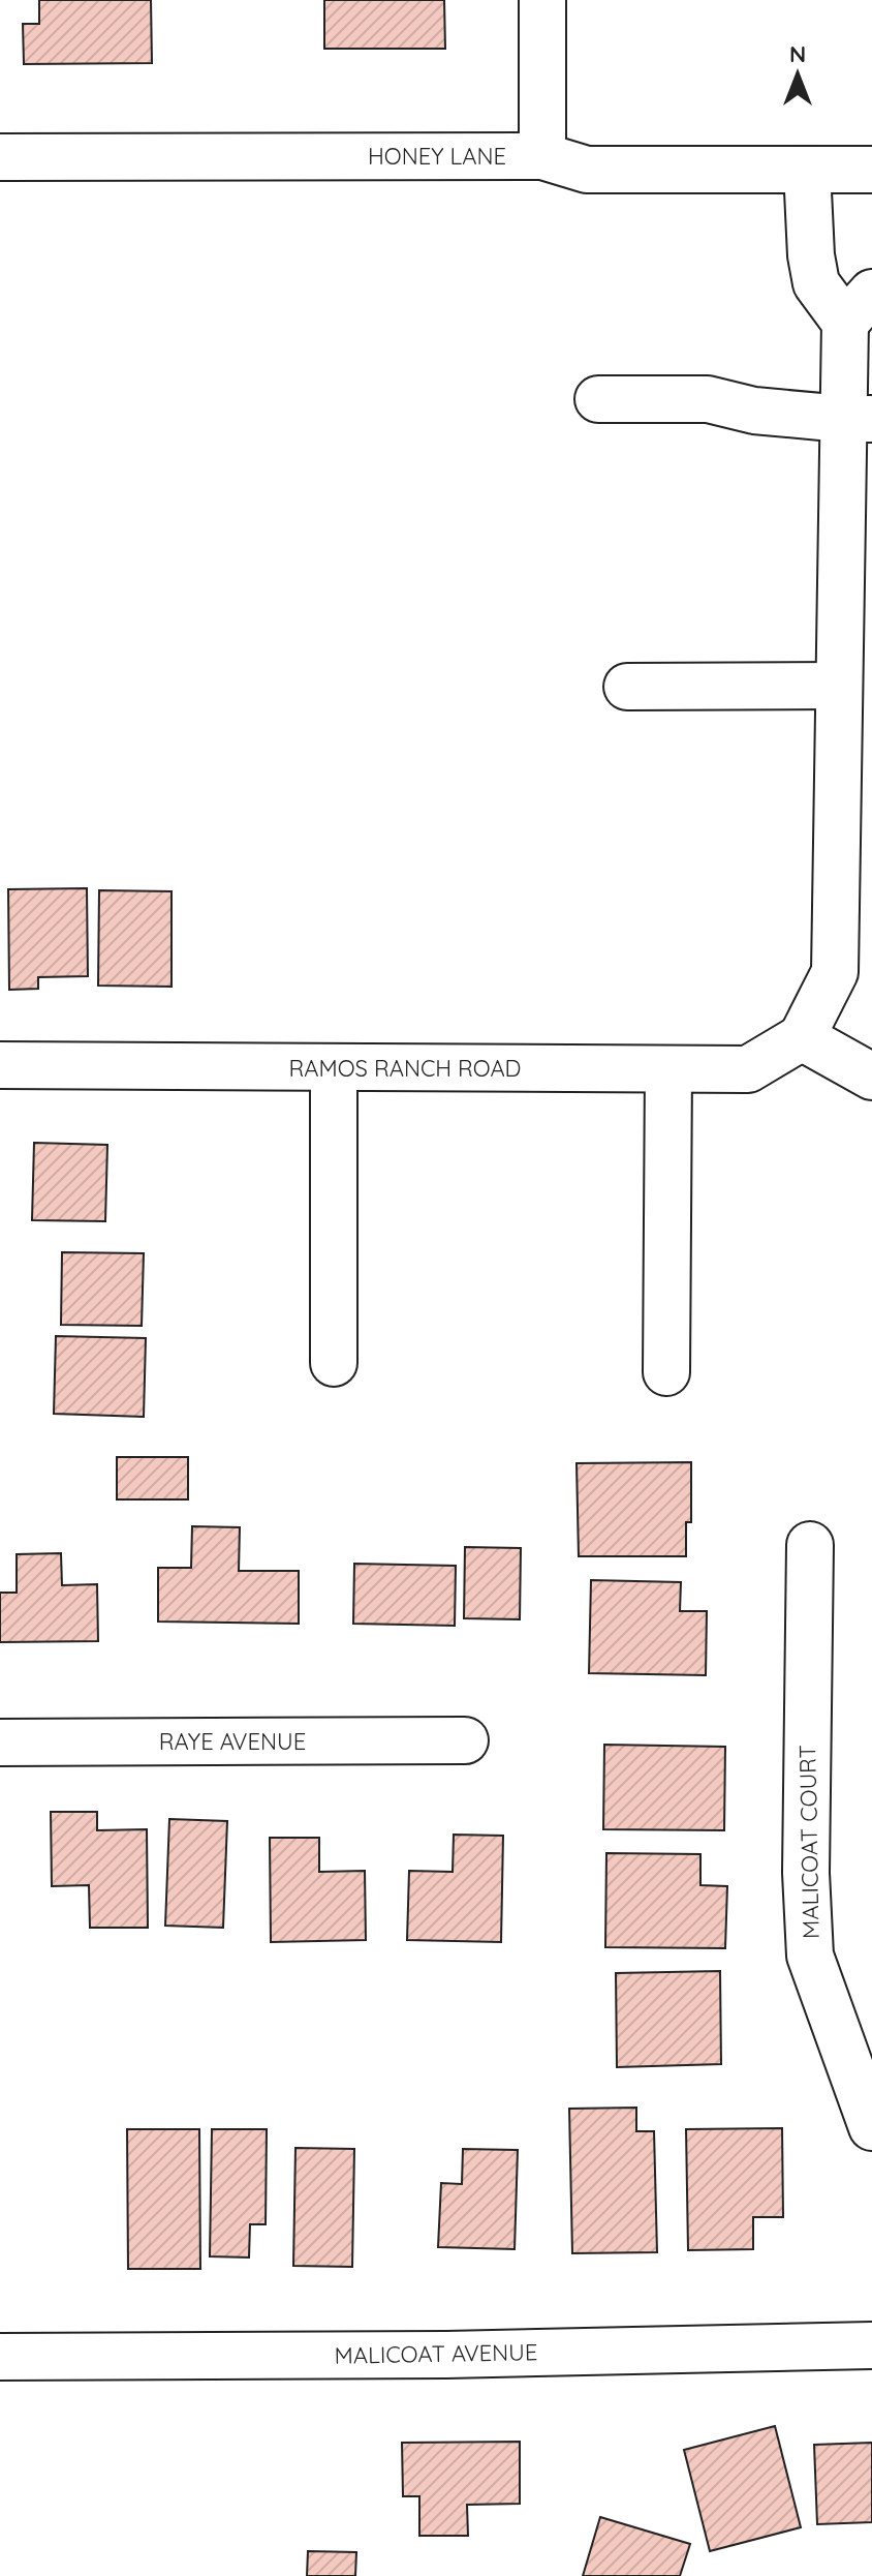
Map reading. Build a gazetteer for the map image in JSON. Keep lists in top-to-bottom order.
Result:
{
  "streets": {
    "street": [
      "HONEY LANE",
      "RAMOS RANCH ROAD",
      "RAYE AVENUE",
      "MALICOAT COURT",
      "MALICOAT AVENUE"
    ]
  },
  "north": "top"
}
